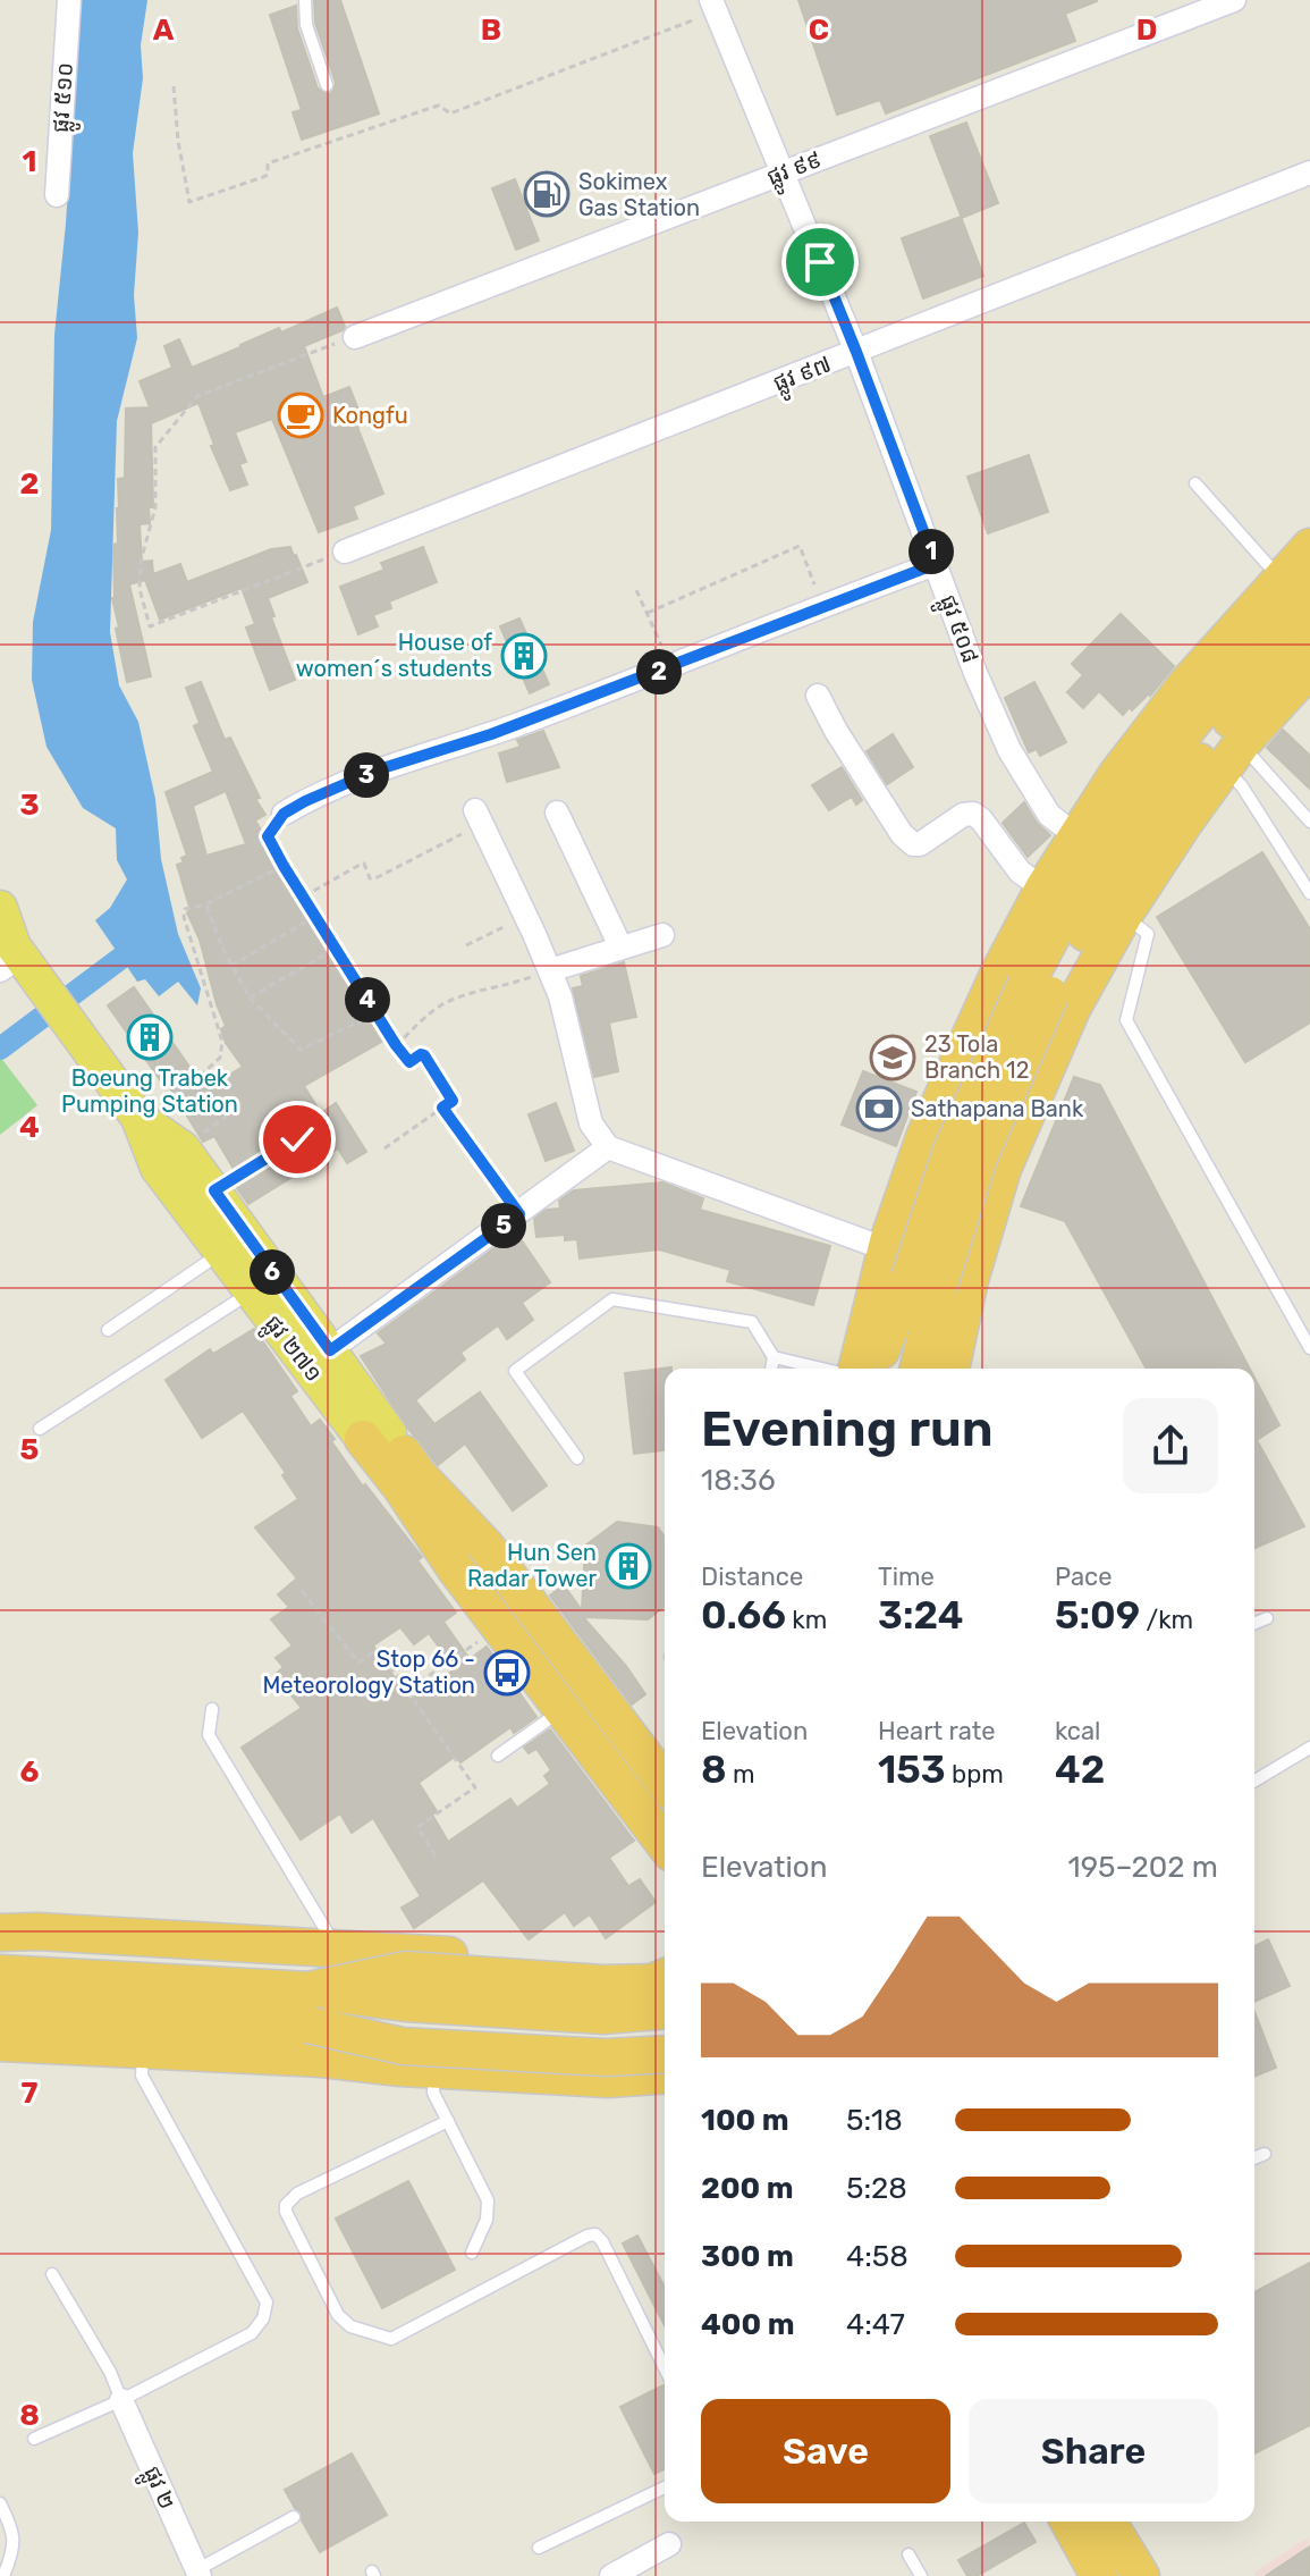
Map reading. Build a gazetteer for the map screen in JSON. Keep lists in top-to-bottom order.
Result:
{
  "streets": {
    "main road": ["ផ្លូវ ២៧១"],
    "street": [
      "ផ្លូវ ៥១០",
      "ផ្លូវ ៩៩",
      "ផ្លូវ ៩៧",
      "ផ្លូវ ៥០៨",
      "ផ្លូវ ២"
    ]
  },
  "crossings": [
    ["ផ្លូវ ៩៩", "ផ្លូវ ៥០៨"],
    ["ផ្លូវ ៩៧", "ផ្លូវ ៥០៨"]
  ],
  "places": {
    "fuel station": ["Sokimex Gas Station"],
    "cafe": ["Kongfu"],
    "building": ["House of women´s students", "Boeung Trabek Pumping Station", "Hun Sen Radar Tower"],
    "school or university": ["23 Tola Branch 12"],
    "bank": ["Sathapana Bank"],
    "bus stop": ["Stop 66 - Meteorology Station"]
  },
  "page": {
    "pins": [
      "1",
      "2",
      "3",
      "4",
      "5",
      "6"
    ],
    "heading": ["Evening run", "18:36"],
    "stats": [
      ["Distance", "0.66 km"],
      ["Time", "3:24"],
      ["Pace", "5:09 /km"],
      ["Elevation", "8 m"],
      ["Heart rate", "153 bpm"],
      ["kcal", "42"]
    ],
    "chart": ["Elevation", "195–202 m"],
    "list": [
      {
        "name": "100 m",
        "note": "5:18"
      },
      {
        "name": "200 m",
        "note": "5:28"
      },
      {
        "name": "300 m",
        "note": "4:58"
      },
      {
        "name": "400 m",
        "note": "4:47"
      }
    ],
    "buttons": ["Save", "Share"]
  },
  "grid": {
    "columns": [
      "A",
      "B",
      "C",
      "D"
    ],
    "rows": [
      "1",
      "2",
      "3",
      "4",
      "5",
      "6",
      "7",
      "8"
    ]
  }
}
